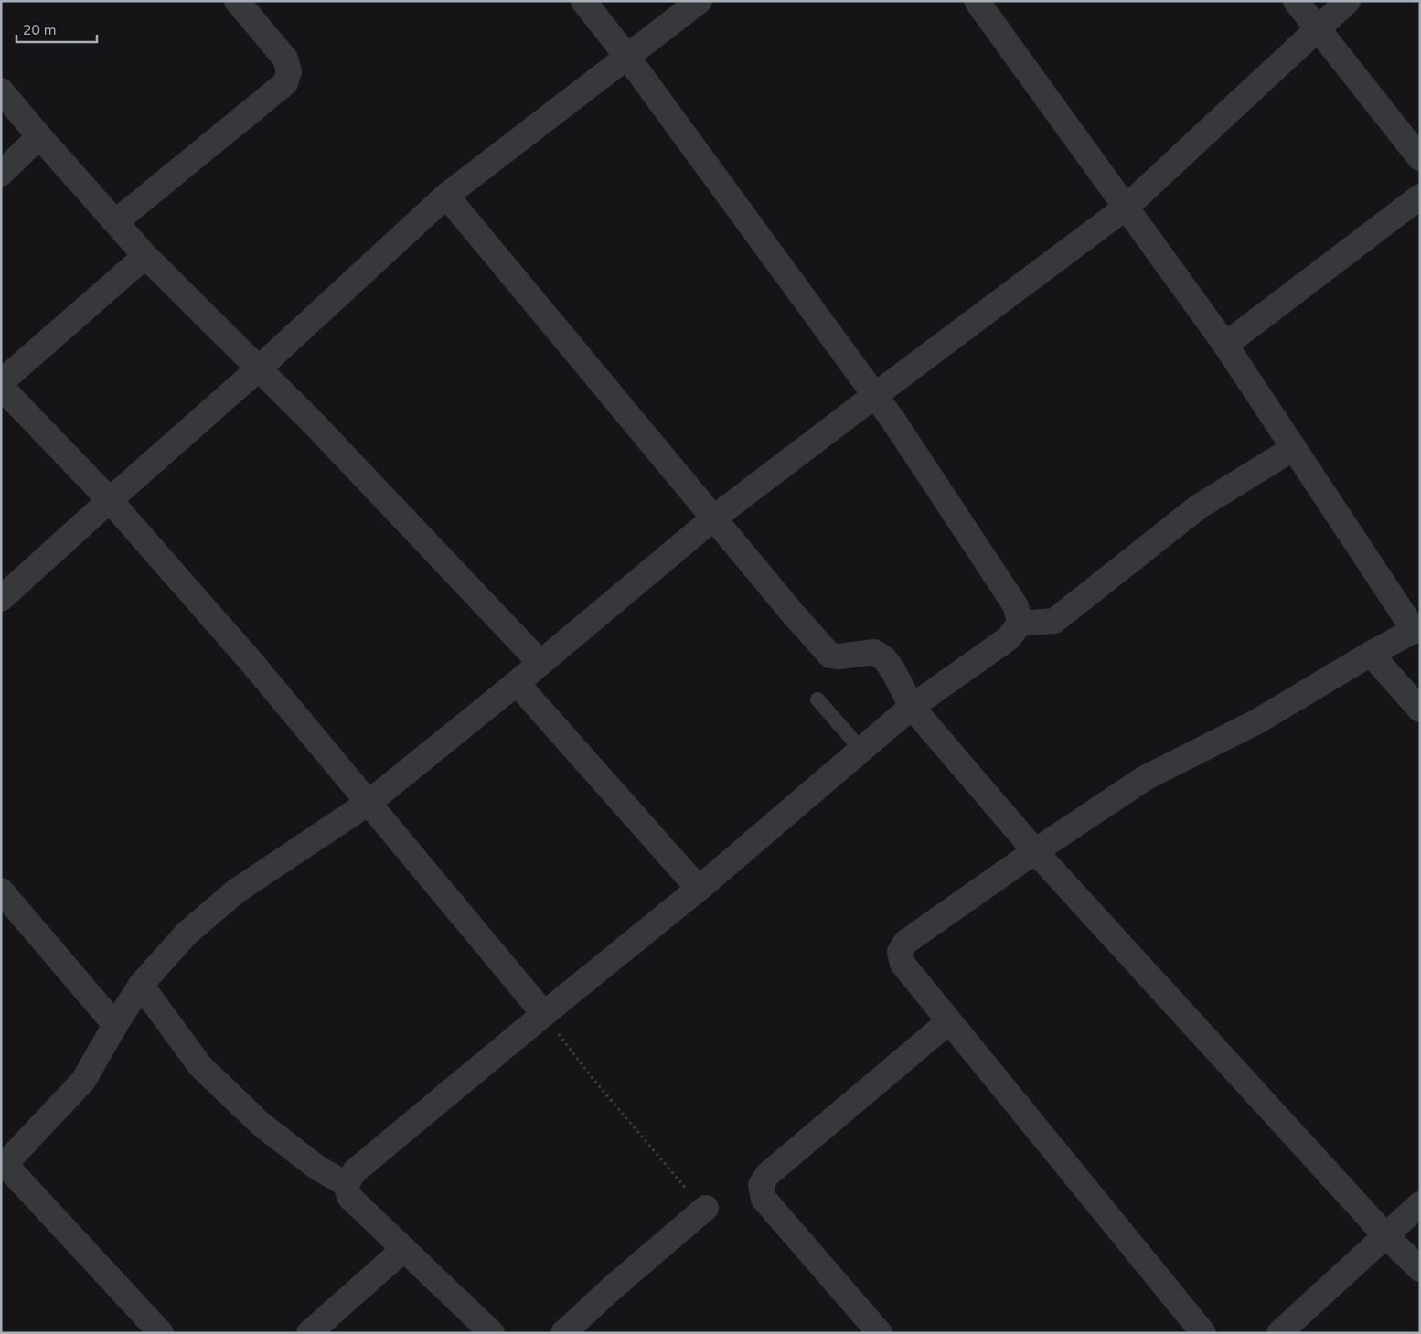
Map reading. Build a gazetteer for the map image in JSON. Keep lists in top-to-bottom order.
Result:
{
  "scale_bar": "20 m"
}
